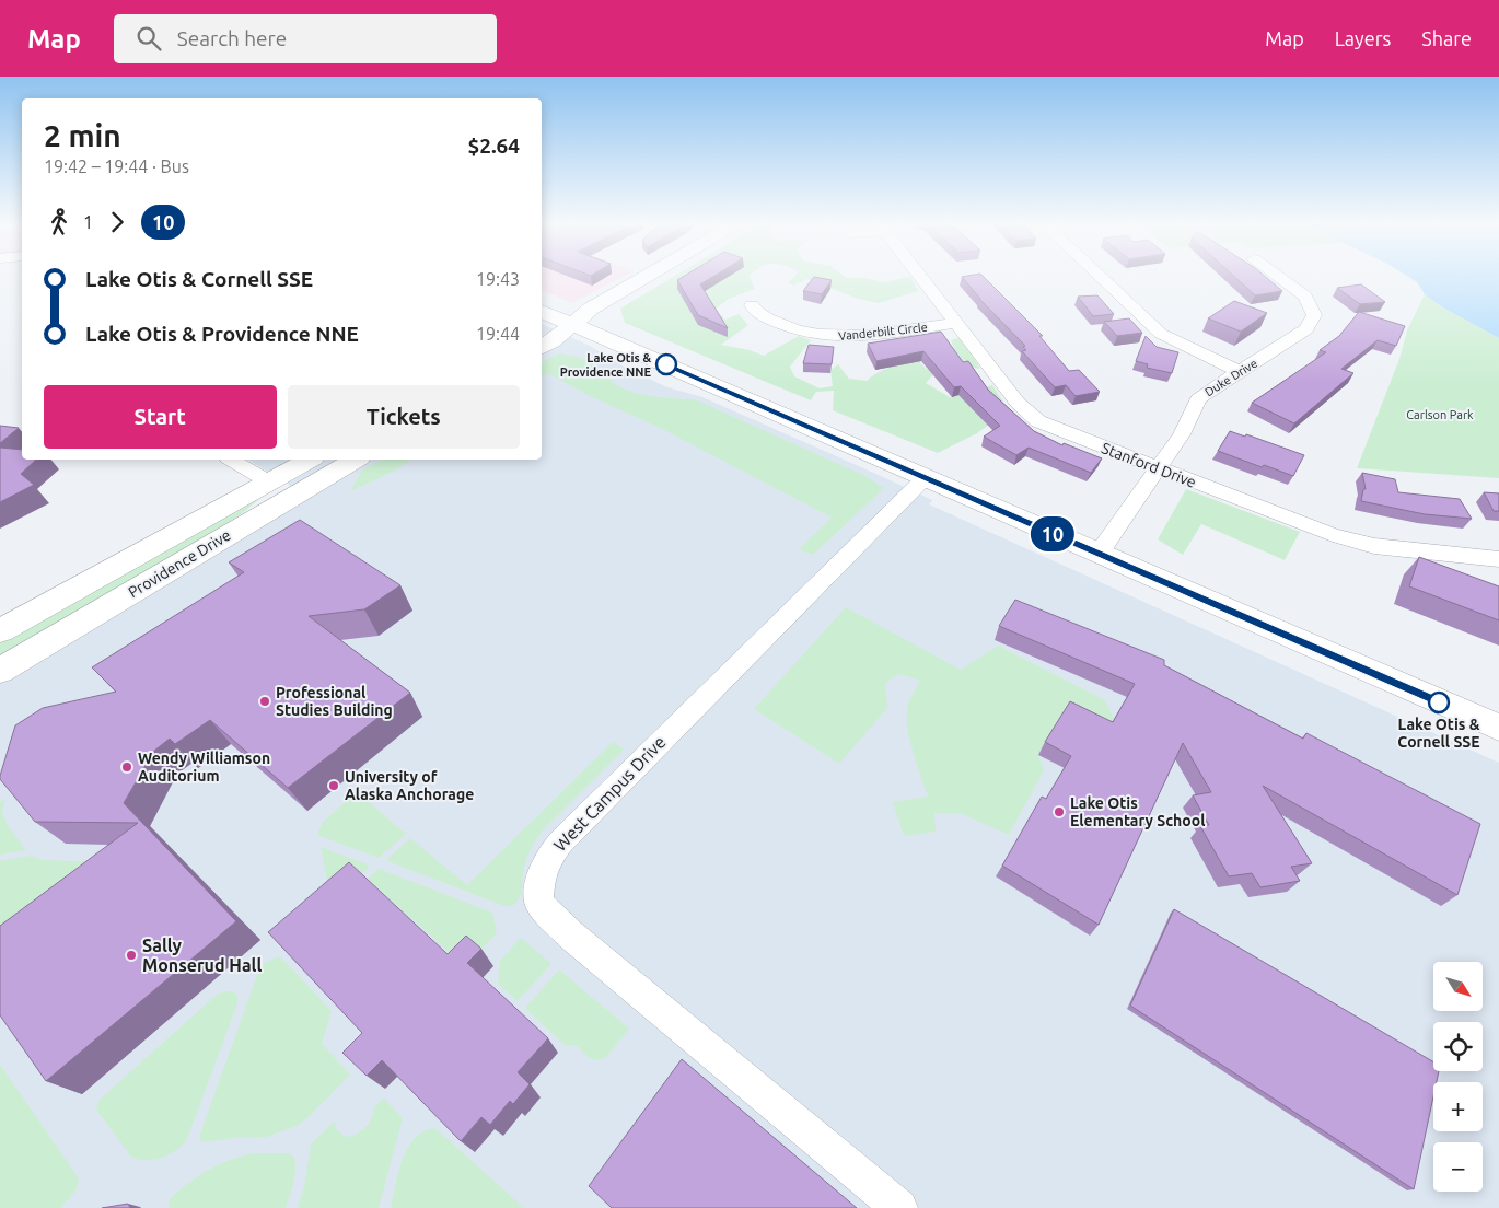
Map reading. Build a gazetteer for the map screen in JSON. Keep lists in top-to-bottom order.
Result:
{
  "streets": {
    "main road": ["Providence Drive"],
    "street": [
      "Vanderbilt Circle",
      "Duke Drive",
      "Stanford Drive",
      "West Campus Drive"
    ]
  },
  "crossings": [
    ["Vanderbilt Circle", "Stanford Drive"],
    ["Duke Drive", "Stanford Drive"]
  ],
  "parks": ["Carlson Park"],
  "places": [
    "Lake Otis & Providence NNE",
    "Professional Studies Building",
    "Lake Otis & Cornell SSE",
    "Wendy Williamson Auditorium",
    "University of Alaska Anchorage",
    "Lake Otis Elementary School",
    "Sally Monserud Hall"
  ],
  "lines": ["bus line 10"],
  "north": "bottom right",
  "page": {
    "header": "Map",
    "search": "Search here",
    "nav": ["Map", "Layers", "Share"],
    "on_map": "10",
    "heading": ["2 min", "19:42 – 19:44 · Bus", "$2.64"],
    "legs": ["1", "10"],
    "list": [
      {
        "name": "Lake Otis & Cornell SSE",
        "value": "19:43"
      },
      {
        "name": "Lake Otis & Providence NNE",
        "value": "19:44"
      }
    ],
    "buttons": ["Start", "Tickets"],
    "map_buttons": ["+", "−"]
  }
}
